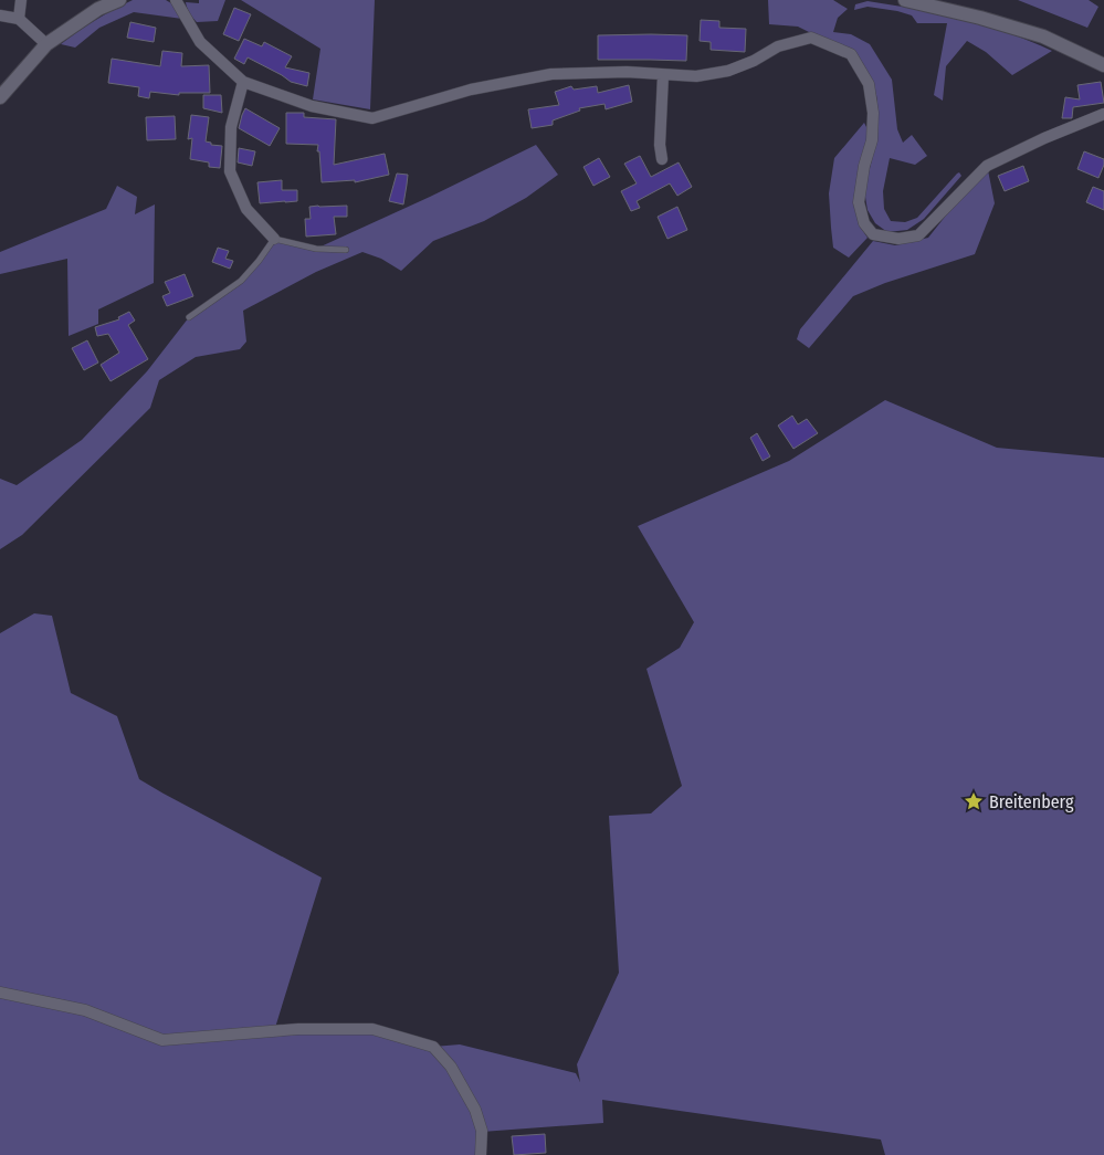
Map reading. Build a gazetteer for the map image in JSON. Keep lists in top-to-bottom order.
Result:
{
  "places": {
    "place": ["Breitenberg"]
  }
}
